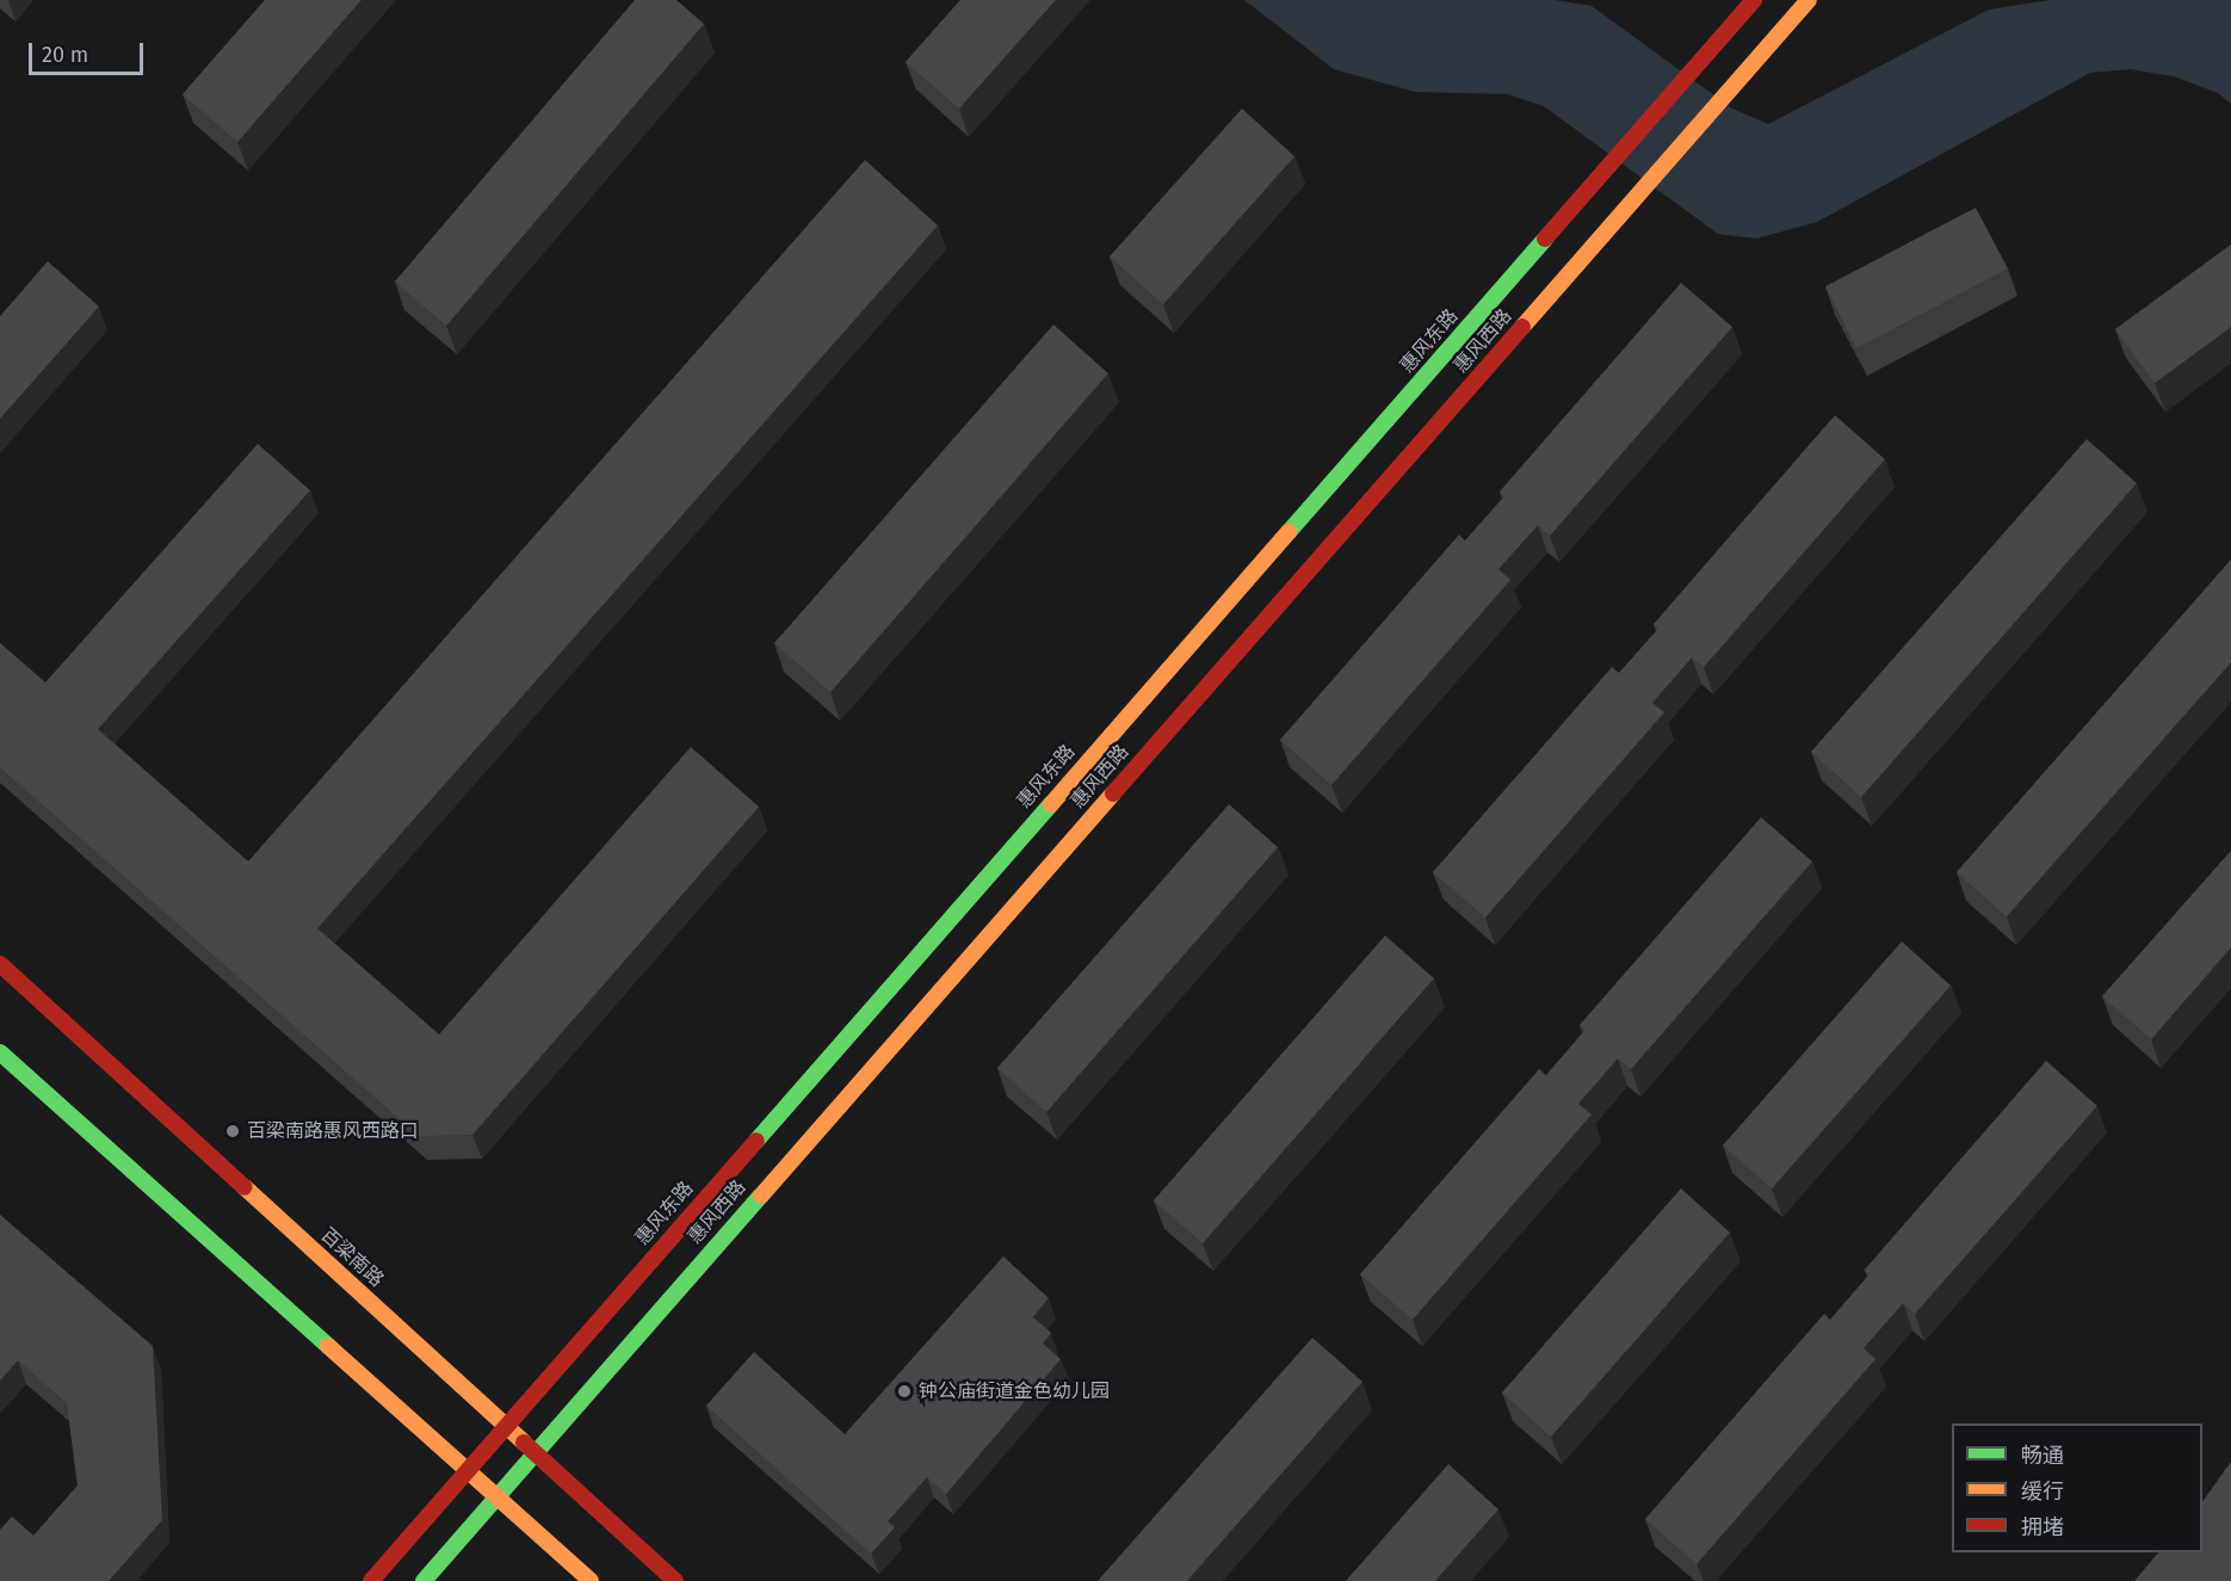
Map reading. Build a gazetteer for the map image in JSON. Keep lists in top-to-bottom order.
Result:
{
  "streets": {
    "street": ["惠风东路", "惠风西路", "百梁南路"]
  },
  "crossings": [
    ["惠风东路", "百梁南路"],
    ["惠风西路", "百梁南路"]
  ],
  "places": ["百梁南路惠风西路口", "钟公庙街道金色幼儿园"],
  "legend": ["畅通", "缓行", "拥堵"],
  "scale_bar": "20 m"
}
